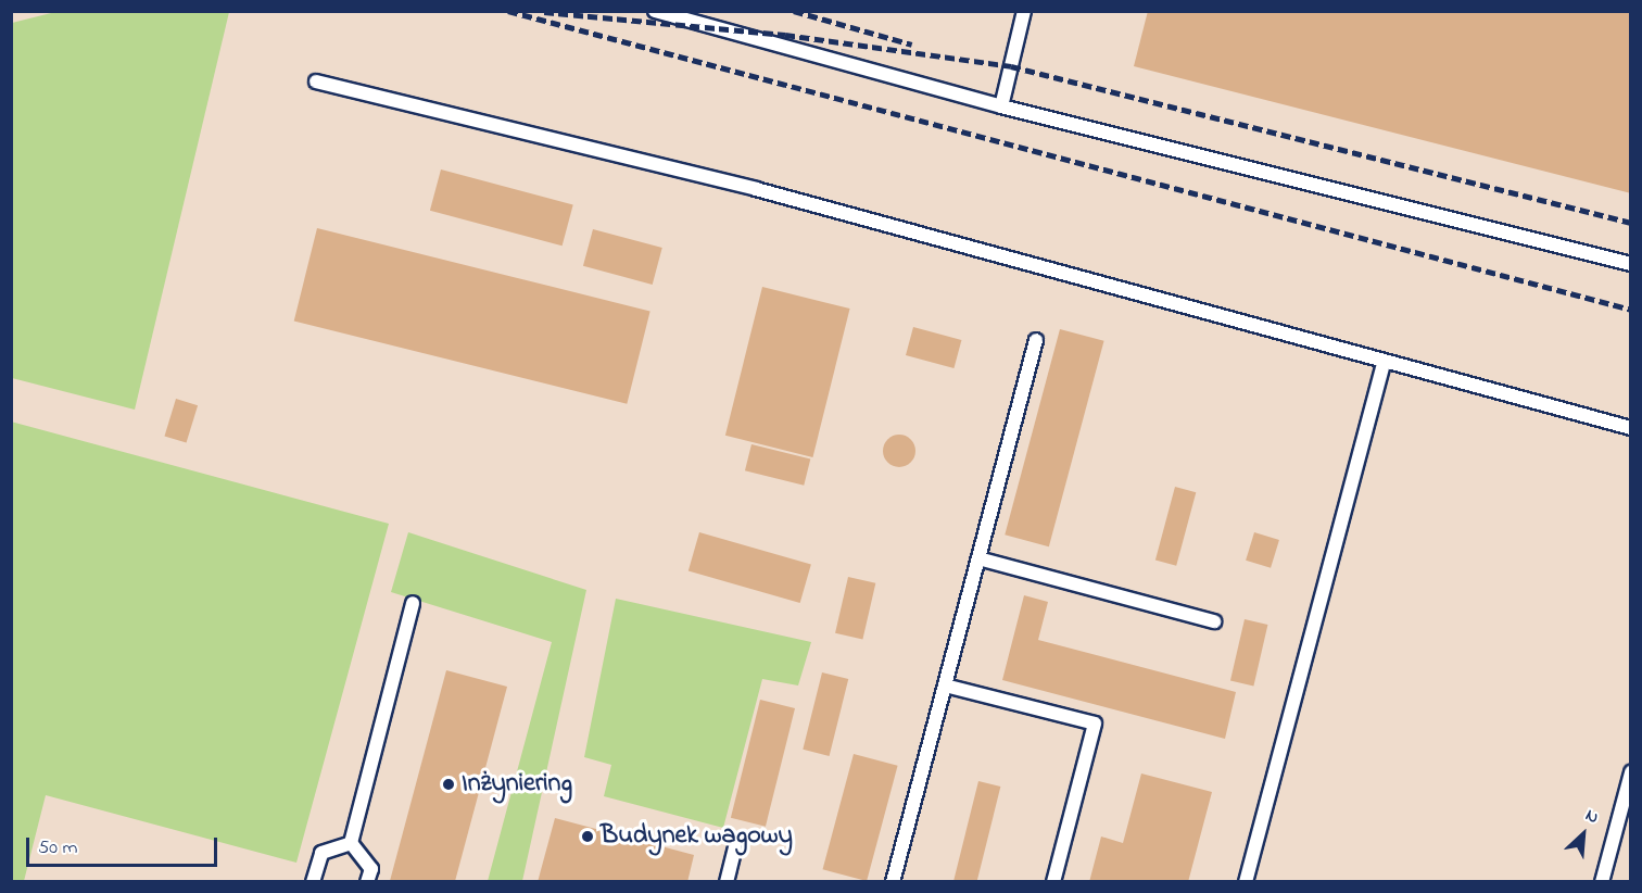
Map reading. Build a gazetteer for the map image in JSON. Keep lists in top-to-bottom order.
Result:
{
  "places": ["Inżyniering", "Budynek wagowy"],
  "scale_bar": "50 m",
  "north": "top right"
}
